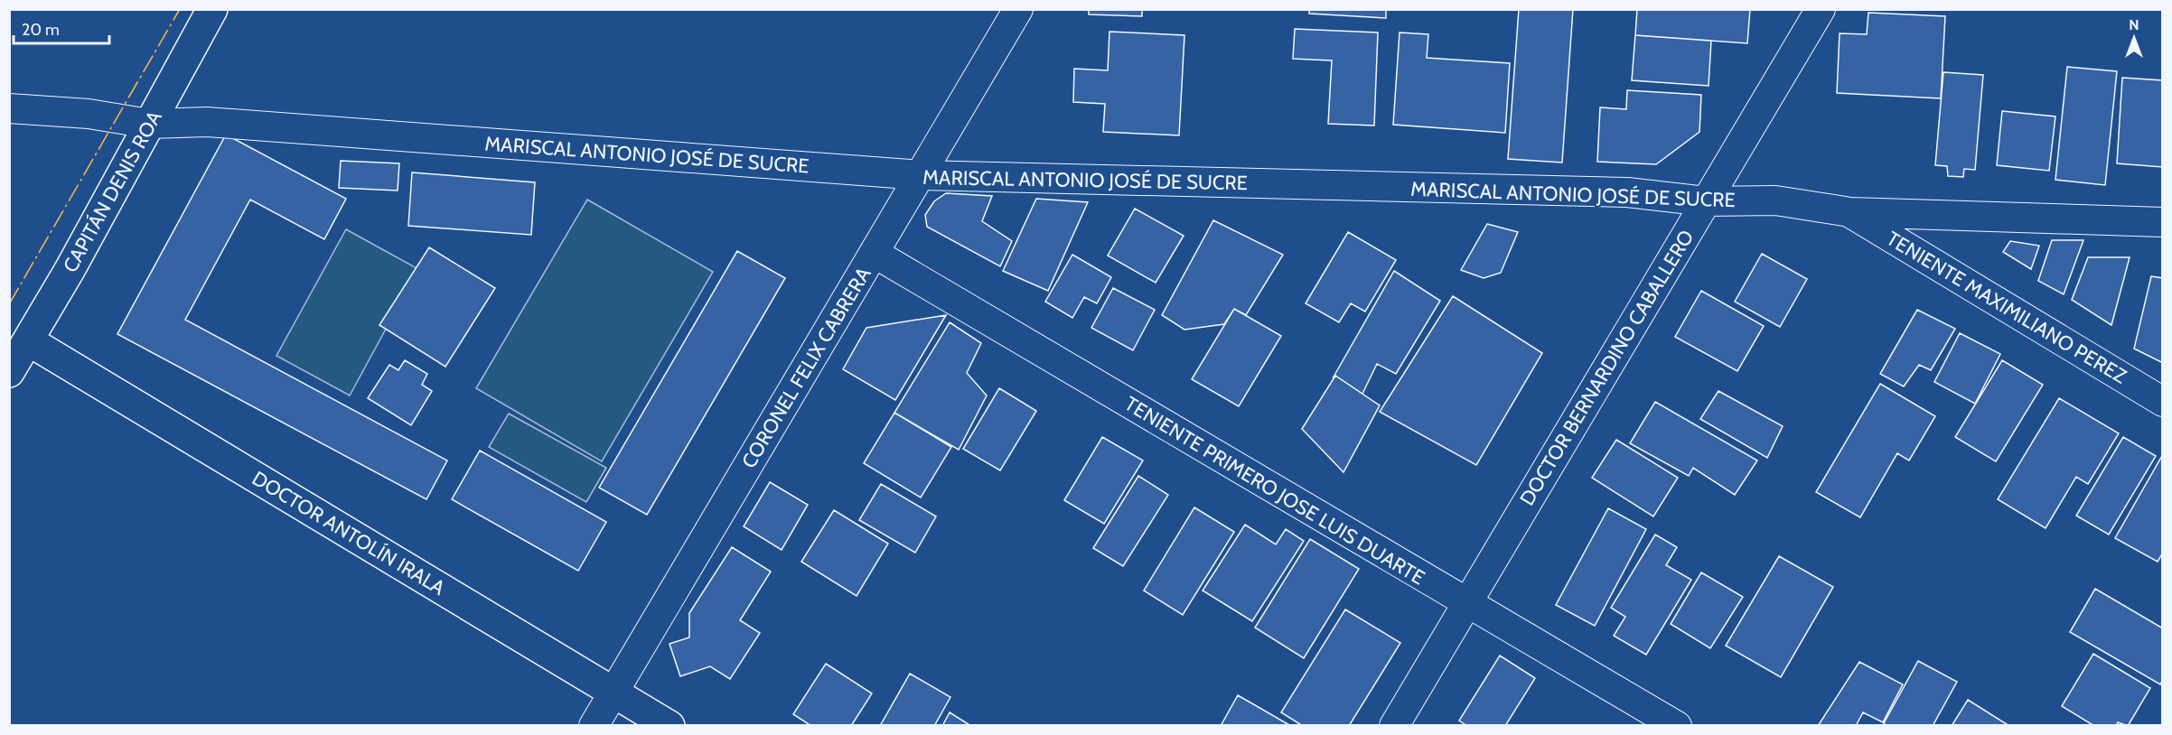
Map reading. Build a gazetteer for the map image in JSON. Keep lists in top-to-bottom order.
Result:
{
  "streets": {
    "street": [
      "MARISCAL ANTONIO JOSÉ DE SUCRE",
      "CAPITÁN DENIS ROA",
      "TENIENTE MAXIMILIANO PEREZ",
      "CORONEL FELIX CABRERA",
      "DOCTOR BERNARDINO CABALLERO",
      "TENIENTE PRIMERO JOSE LUIS DUARTE",
      "DOCTOR ANTOLÍN IRALA"
    ]
  },
  "crossings": [
    ["MARISCAL ANTONIO JOSÉ DE SUCRE", "CAPITÁN DENIS ROA"],
    ["MARISCAL ANTONIO JOSÉ DE SUCRE", "TENIENTE MAXIMILIANO PEREZ"],
    ["MARISCAL ANTONIO JOSÉ DE SUCRE", "CORONEL FELIX CABRERA"],
    ["MARISCAL ANTONIO JOSÉ DE SUCRE", "DOCTOR BERNARDINO CABALLERO"],
    ["CAPITÁN DENIS ROA", "DOCTOR ANTOLÍN IRALA"],
    ["CORONEL FELIX CABRERA", "TENIENTE PRIMERO JOSE LUIS DUARTE"],
    ["CORONEL FELIX CABRERA", "DOCTOR ANTOLÍN IRALA"],
    ["DOCTOR BERNARDINO CABALLERO", "TENIENTE PRIMERO JOSE LUIS DUARTE"]
  ],
  "scale_bar": "20 m",
  "north": "top"
}
